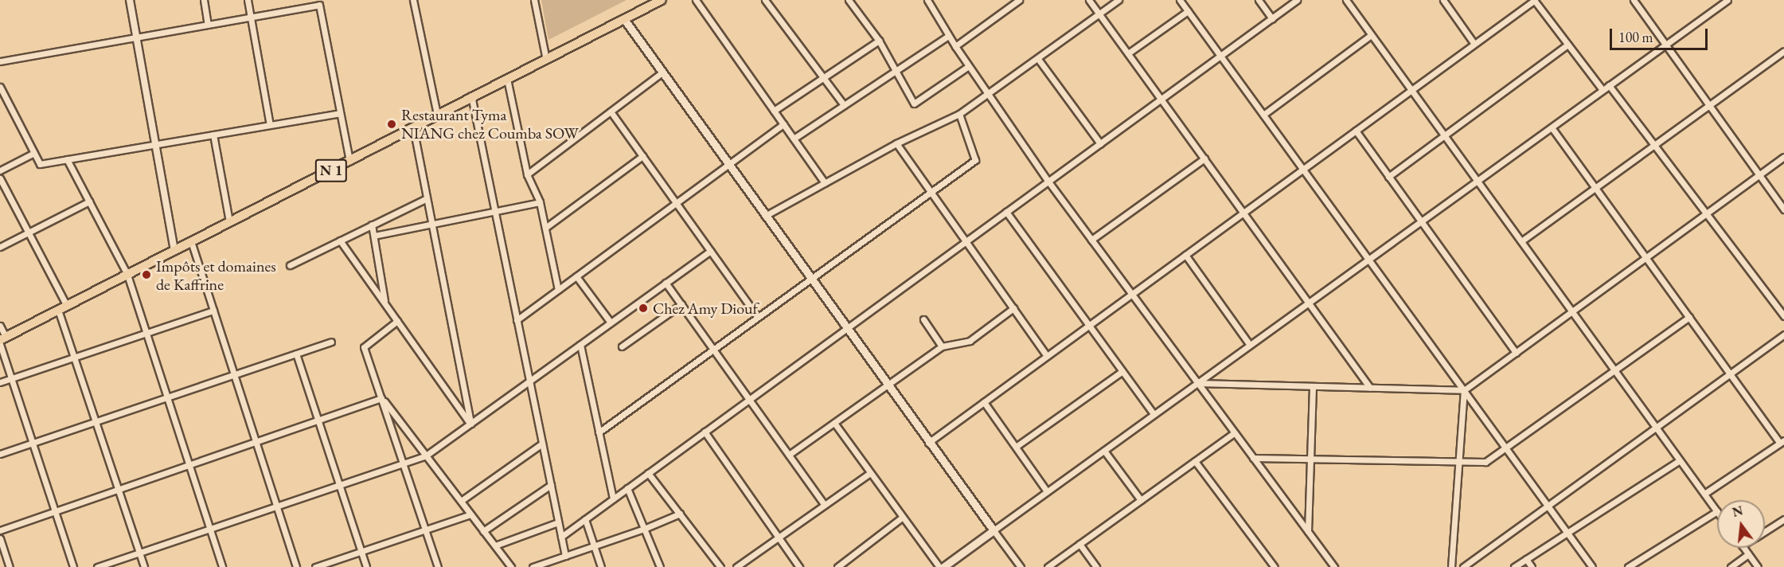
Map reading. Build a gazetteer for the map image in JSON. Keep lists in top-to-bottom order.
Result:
{
  "streets": {
    "highway": ["N 1"]
  },
  "places": ["Restaurant Tyma NIANG chez Coumba SOW", "Impôts et domaines de Kaffrine", "Chez Amy Diouf"],
  "scale_bar": "100 m",
  "north": "top"
}
